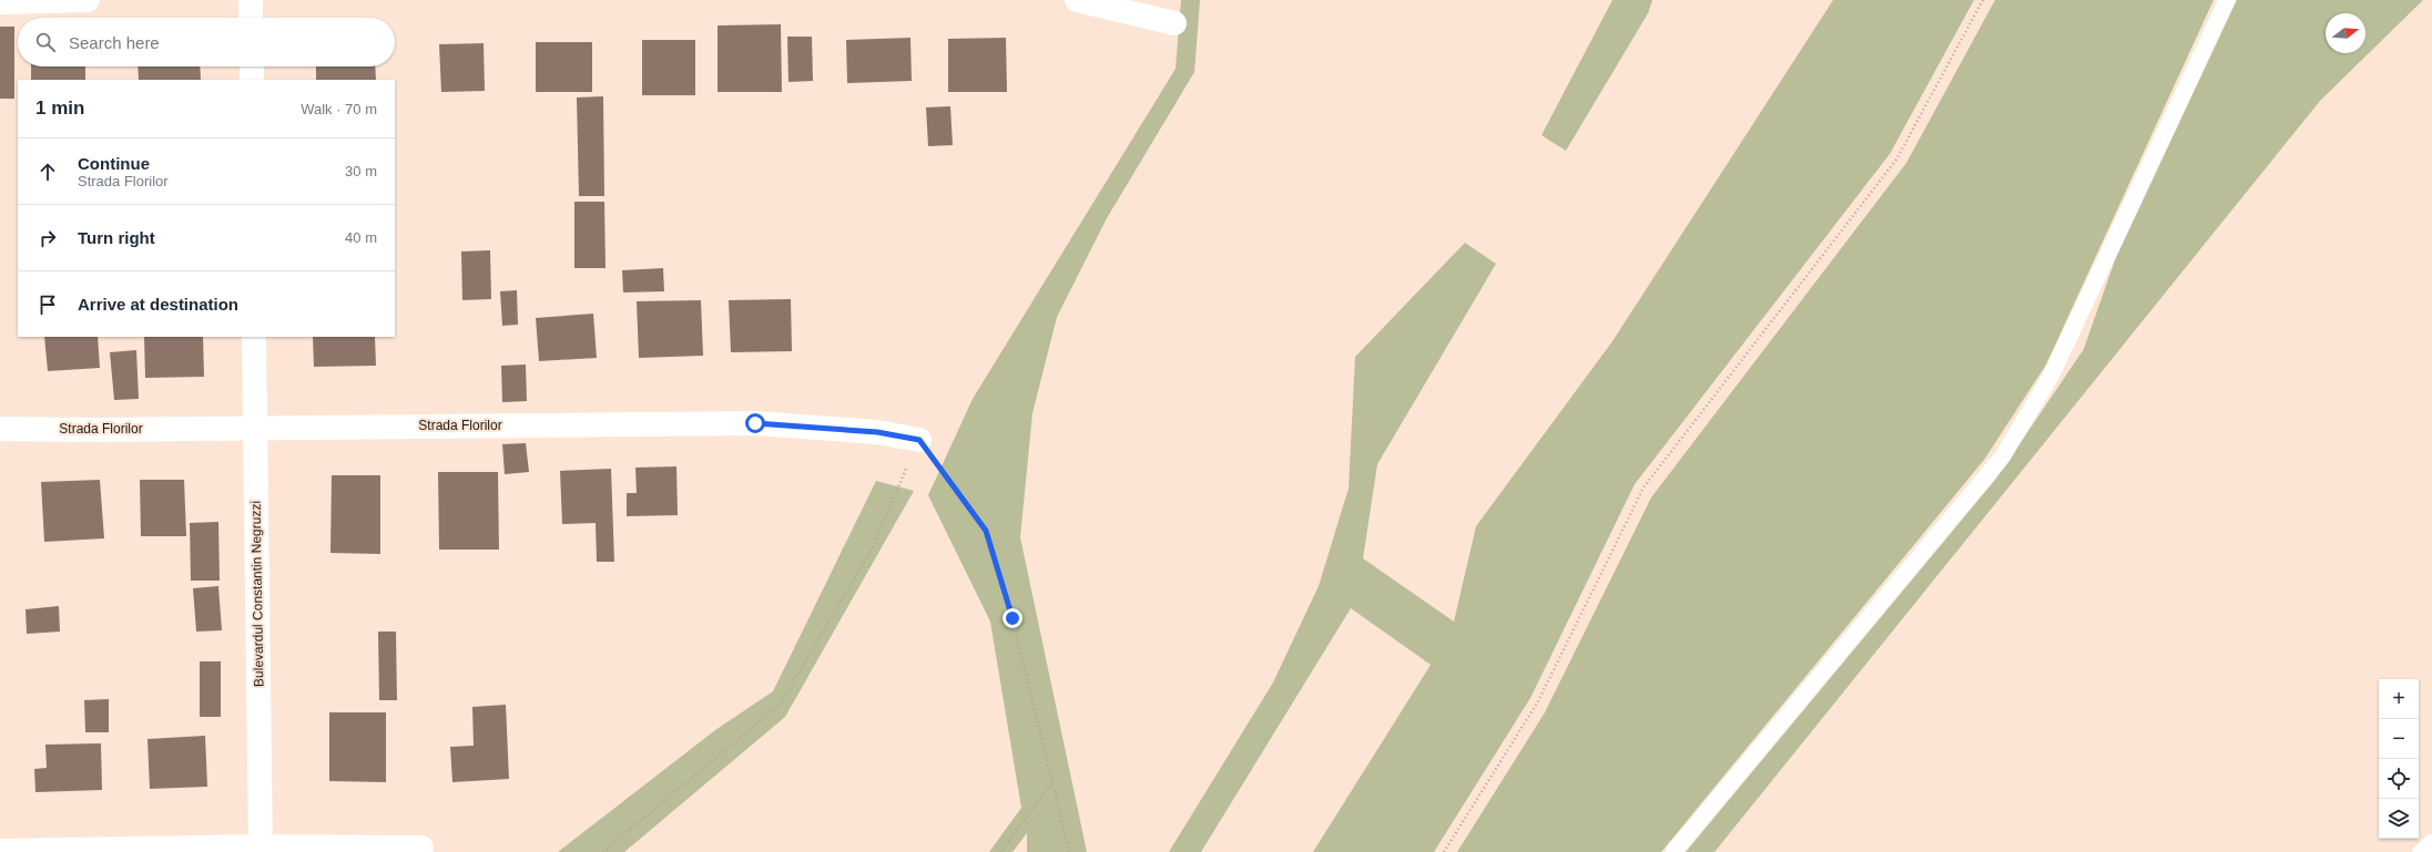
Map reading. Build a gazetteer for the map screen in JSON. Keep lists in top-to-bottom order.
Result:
{
  "streets": {
    "street": ["Strada Florilor", "Bulevardul Constantin Negruzzi"]
  },
  "crossings": [
    ["Strada Florilor", "Bulevardul Constantin Negruzzi"]
  ],
  "north": "right",
  "page": {
    "search": "Search here",
    "heading": ["1 min", "Walk · 70 m"],
    "list": [
      ["Continue", "Strada Florilor", "30 m"],
      ["Turn right", "40 m"],
      "Arrive at destination"
    ],
    "map_buttons": ["+", "−"]
  }
}
